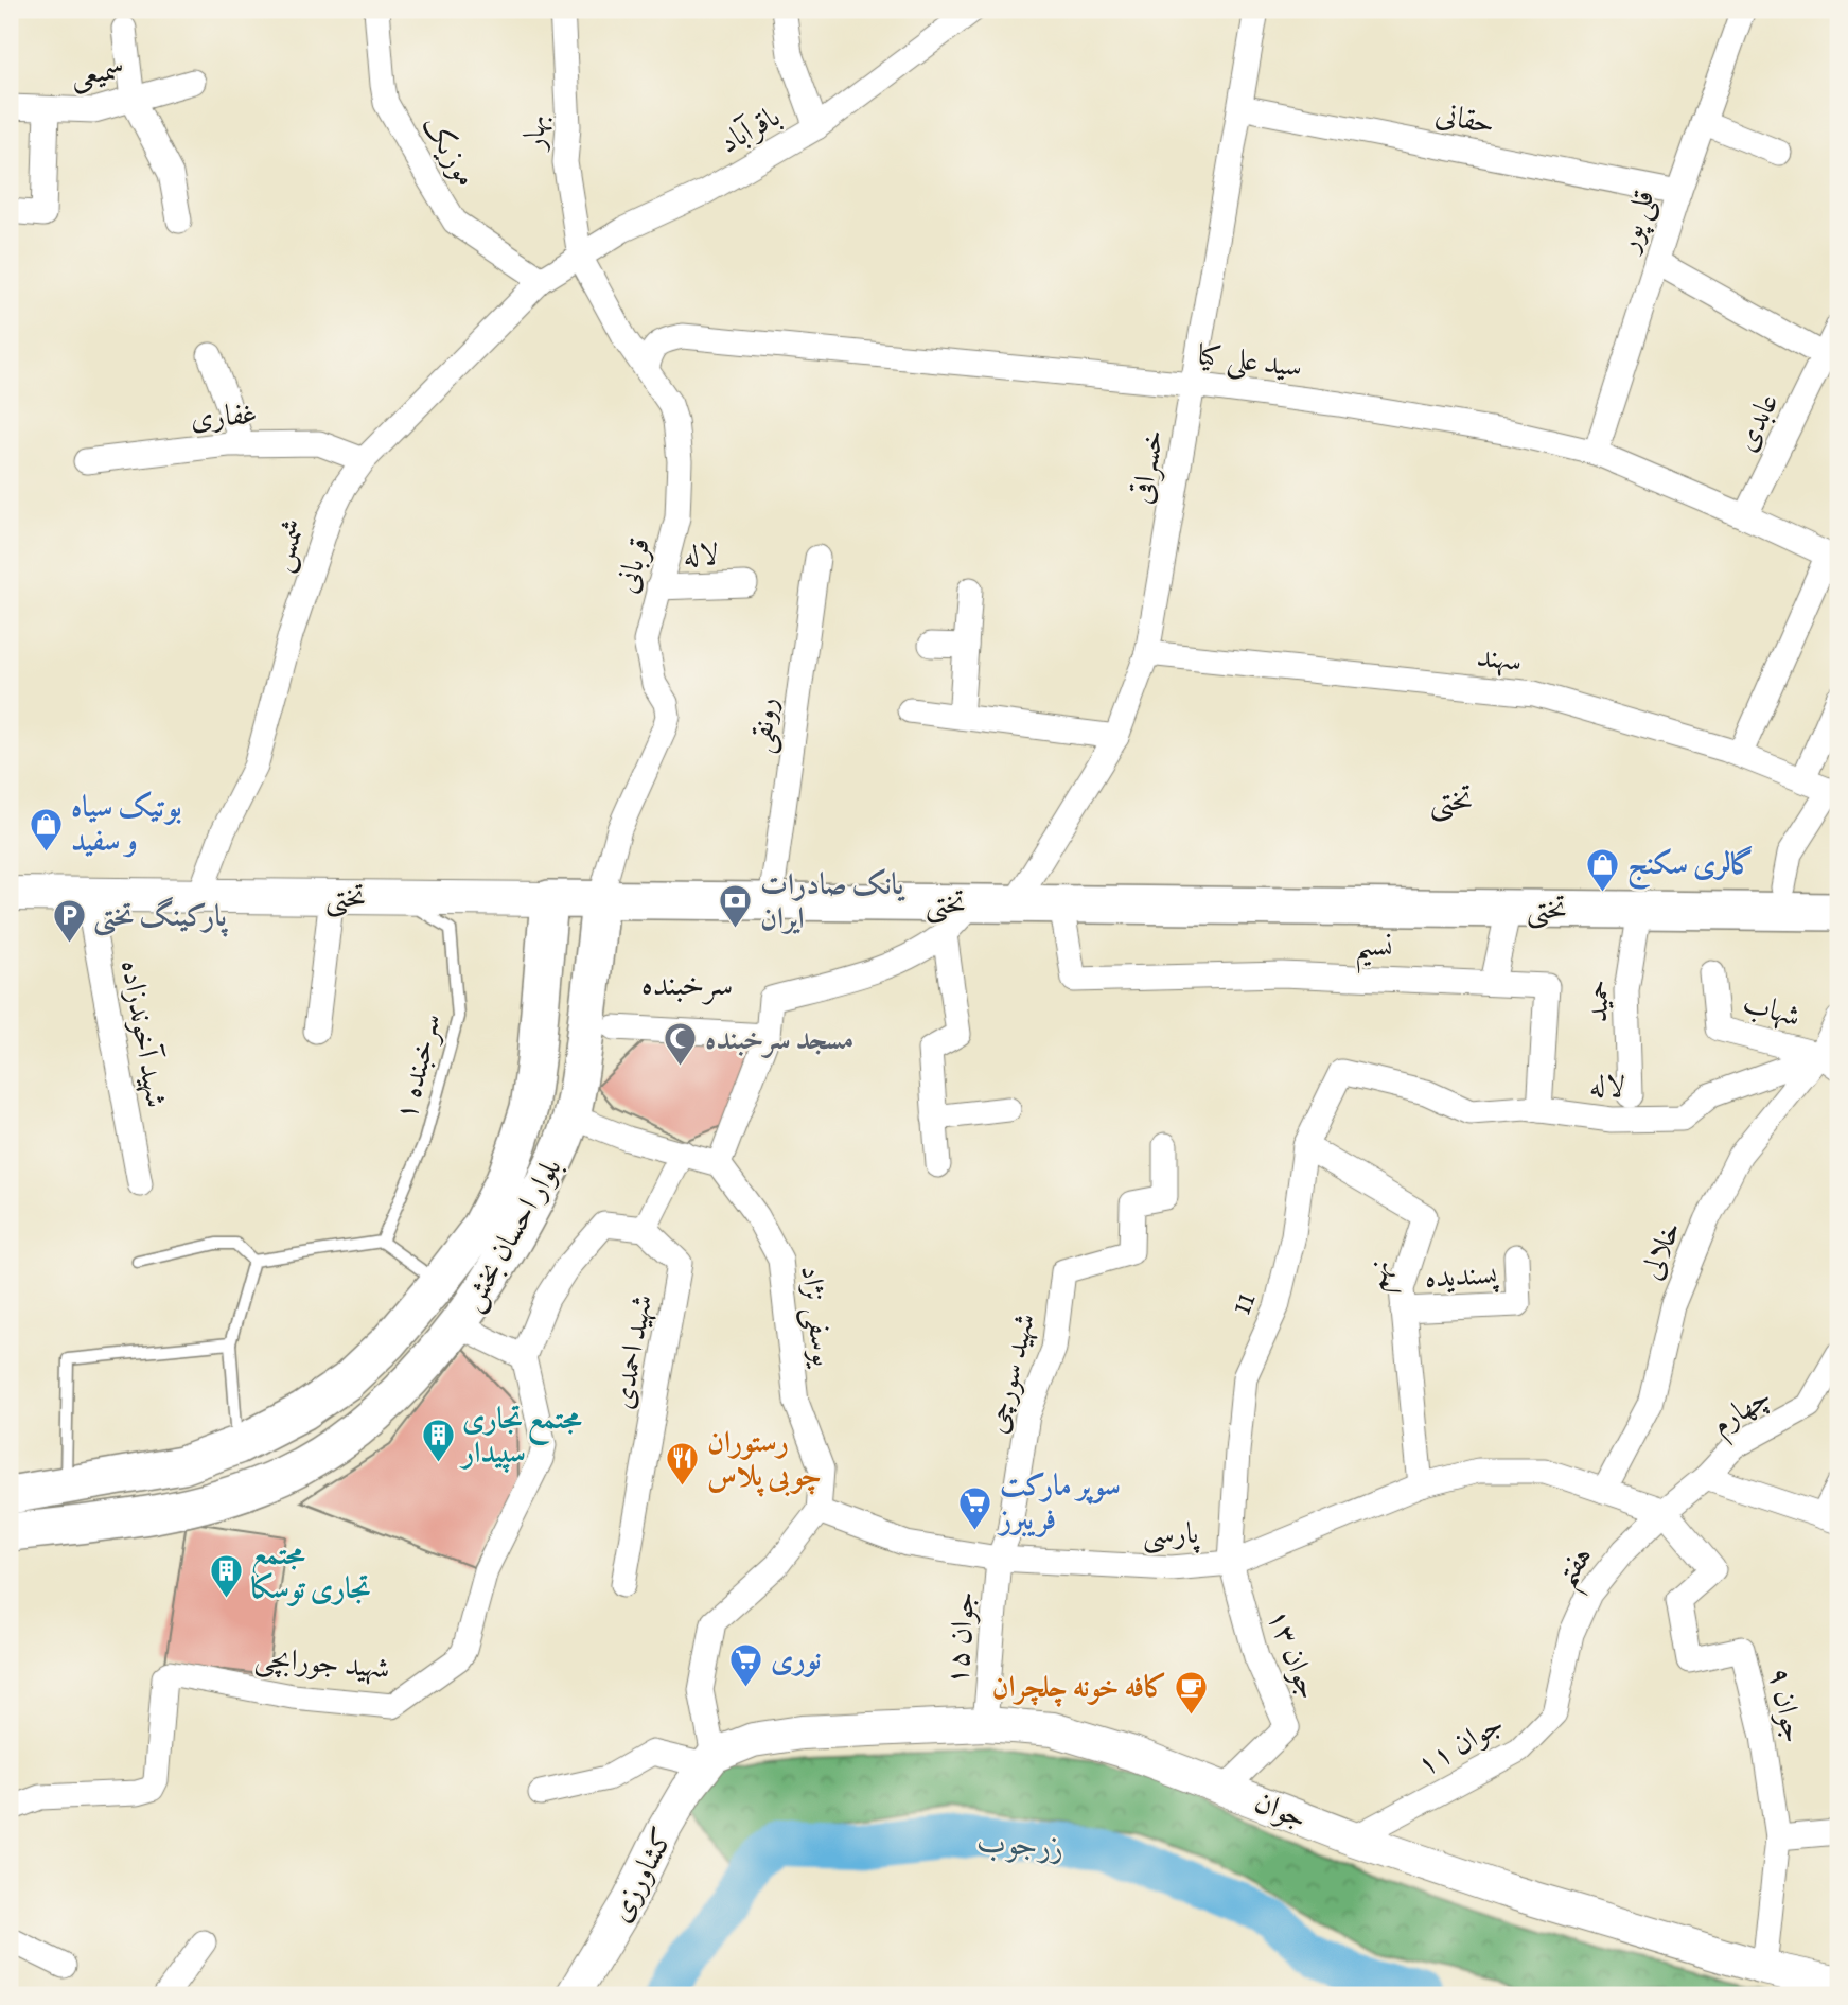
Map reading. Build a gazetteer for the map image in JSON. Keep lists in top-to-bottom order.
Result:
{
  "streets": {
    "main road": [
      "تختی",
      "بلوار احسان بخش",
      "جوان",
      "کشاورزی"
    ],
    "street": [
      "سمیعی",
      "حقانی",
      "باقرآباد",
      "بهار",
      "موزیک",
      "قلی پور",
      "سید علی کیا",
      "غفاری",
      "عابدی",
      "خسراقی",
      "شمس",
      "لاله",
      "قربانی",
      "سهند",
      "رونقی",
      "نسیم",
      "حمید",
      "شهاب",
      "شهید آخوندزاده",
      "خلالی",
      "نهم",
      "پسندیده",
      "11",
      "یوسفی نژاد",
      "شهید احمدی",
      "شهید سورچی",
      "چهارم",
      "پارسی",
      "هفتم",
      "جوان ۱۵",
      "جوان ۱۳",
      "شهید جورابچی",
      "جوان ۹",
      "جوان ۱۱"
    ],
    "lane": ["سرخبنده ۱"]
  },
  "crossings": [
    ["حقانی", "قلی پور"],
    ["حقانی", "خسراقی"],
    ["باقرآباد", "بهار"],
    ["باقرآباد", "موزیک"],
    ["باقرآباد", "شمس"],
    ["باقرآباد", "قربانی"],
    ["بهار", "قربانی"],
    ["موزیک", "شمس"],
    ["قلی پور", "سید علی کیا"],
    ["سید علی کیا", "عابدی"],
    ["سید علی کیا", "خسراقی"],
    ["سید علی کیا", "قربانی"],
    ["غفاری", "شمس"],
    ["خسراقی", "سهند"],
    ["خسراقی", "تختی"],
    ["شمس", "تختی"],
    ["لاله", "قربانی"],
    ["لاله", "نسیم"],
    ["لاله", "شهاب"],
    ["لاله", "خلالی"],
    ["لاله", "11"],
    ["قربانی", "تختی"],
    ["قربانی", "بلوار احسان بخش"],
    ["رونقی", "تختی"],
    ["تختی", "نسیم"],
    ["تختی", "حمید"],
    ["تختی", "شهید آخوندزاده"],
    ["تختی", "سرخبنده ۱"],
    ["تختی", "بلوار احسان بخش"],
    ["شهاب", "خلالی"],
    ["خلالی", "پارسی"],
    ["نهم", "پسندیده"],
    ["نهم", "11"],
    ["نهم", "پارسی"],
    ["11", "پارسی"],
    ["11", "جوان ۱۳"],
    ["یوسفی نژاد", "پارسی"],
    ["شهید سورچی", "پارسی"],
    ["شهید سورچی", "جوان ۱۵"],
    ["چهارم", "پارسی"],
    ["چهارم", "هفتم"],
    ["چهارم", "جوان ۹"],
    ["پارسی", "هفتم"],
    ["پارسی", "جوان ۱۵"],
    ["پارسی", "جوان ۱۳"],
    ["پارسی", "جوان ۹"],
    ["هفتم", "جوان ۹"],
    ["هفتم", "جوان ۱۱"],
    ["جوان ۱۵", "جوان"],
    ["جوان ۱۳", "جوان"],
    ["جوان ۹", "جوان"],
    ["جوان ۱۱", "جوان"],
    ["جوان", "کشاورزی"]
  ],
  "districts": ["تختی", "سرخبنده"],
  "water": ["زرجوب"],
  "places": {
    "shop": ["بوتیک سیاه و سفید", "گالری سکنج"],
    "bank": ["یانک صادرات ایران"],
    "parking": ["پارکینگ تختی"],
    "mosque": ["مسجد سرخبنده"],
    "building": ["مجتمع تجاری سپیدار", "مجتمع تجاری توسکا"],
    "restaurant": ["رستوران چوبی پلاس"],
    "supermarket": ["سوپر مارکت فریبرز", "نوری"],
    "cafe": ["کافه خونه چلچران"]
  }
}
